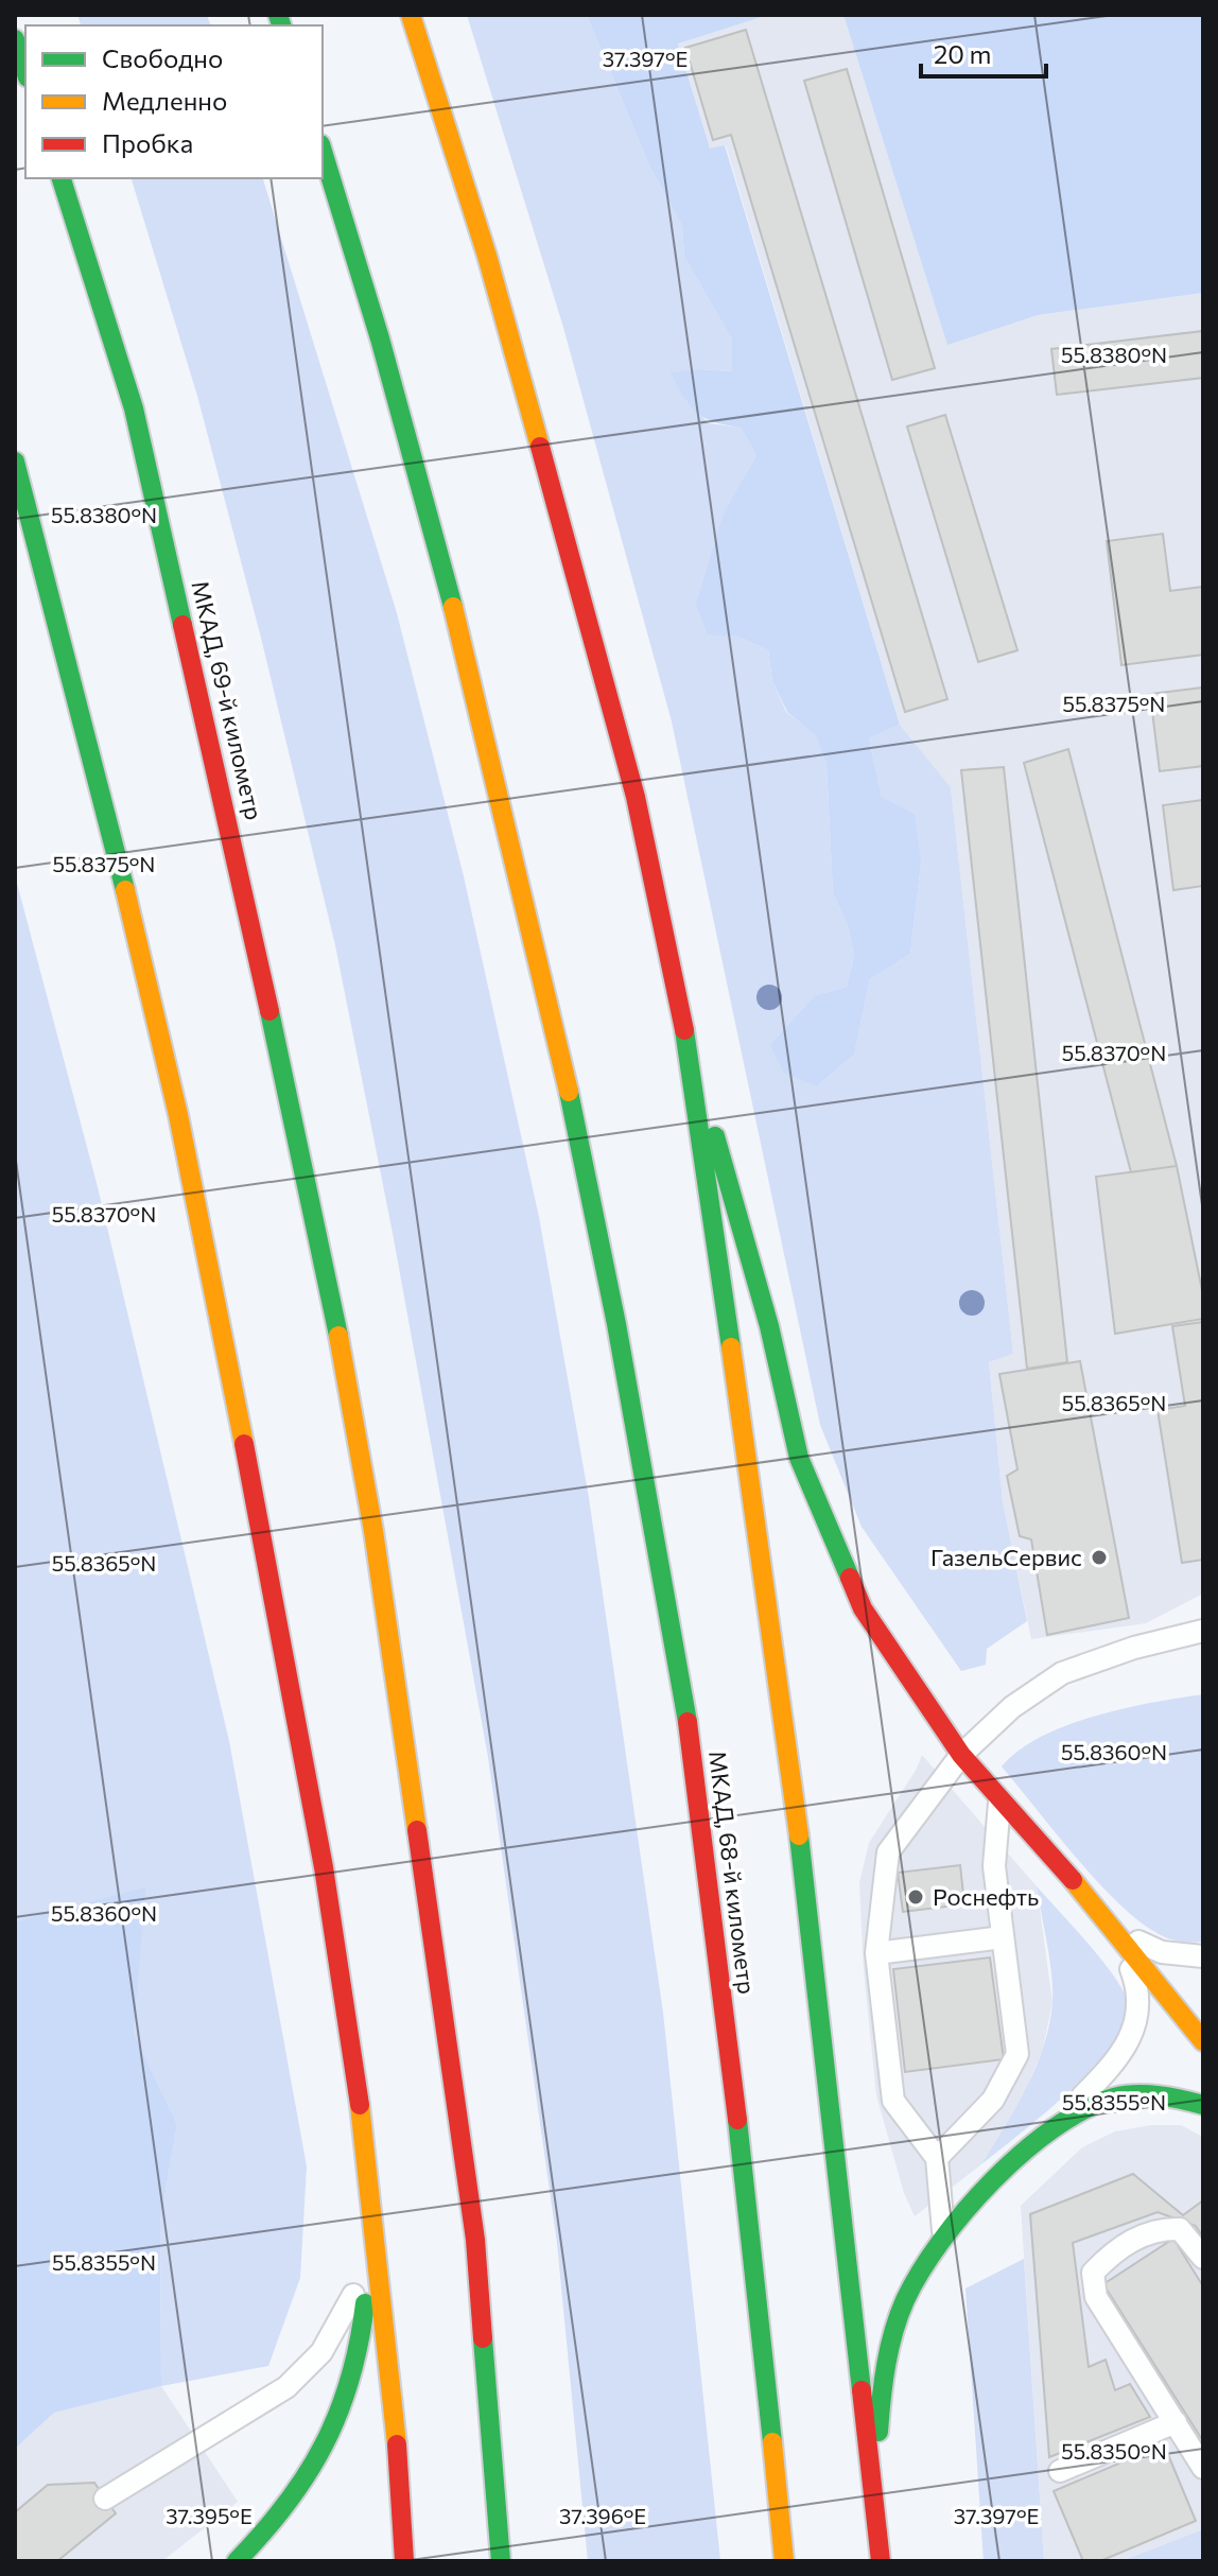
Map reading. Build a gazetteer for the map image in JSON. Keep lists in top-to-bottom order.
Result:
{
  "streets": {
    "main road": ["МКАД, 69-й километр", "МКАД, 68-й километр"]
  },
  "places": ["ГазельСервис", "Роснефть"],
  "legend": ["Свободно", "Медленно", "Пробка"],
  "scale_bar": "20 m",
  "coordinates": [
    "37.397°E",
    "55.8380°N",
    "55.8375°N",
    "55.8370°N",
    "55.8365°N",
    "55.8360°N",
    "55.8355°N",
    "55.8350°N",
    "37.395°E",
    "37.396°E"
  ]
}
